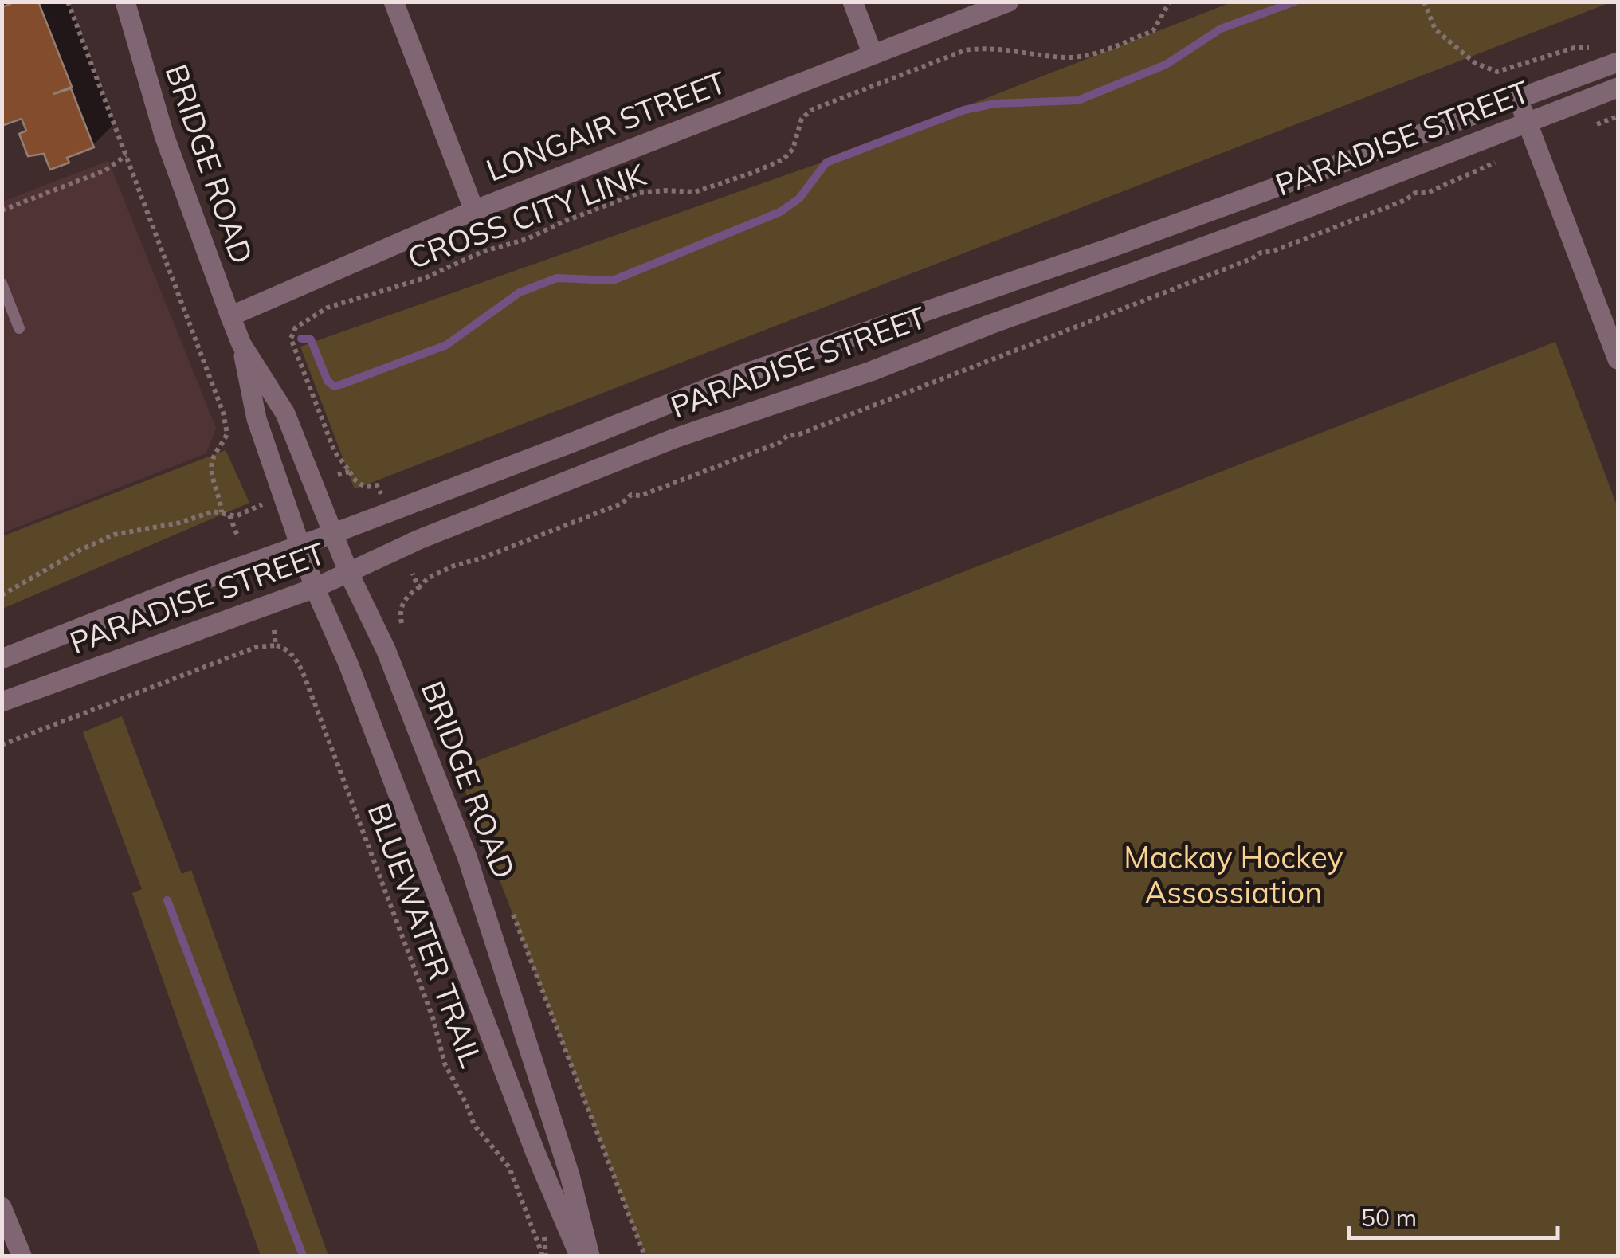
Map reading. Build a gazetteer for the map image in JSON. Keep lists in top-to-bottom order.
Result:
{
  "streets": {
    "street": ["LONGAIR STREET", "PARADISE STREET", "BRIDGE ROAD"],
    "path": ["CROSS CITY LINK", "BLUEWATER TRAIL"]
  },
  "crossings": [
    ["LONGAIR STREET", "BRIDGE ROAD"],
    ["PARADISE STREET", "BRIDGE ROAD"]
  ],
  "parks": ["Mackay Hockey Assossiation"],
  "scale_bar": "50 m"
}
